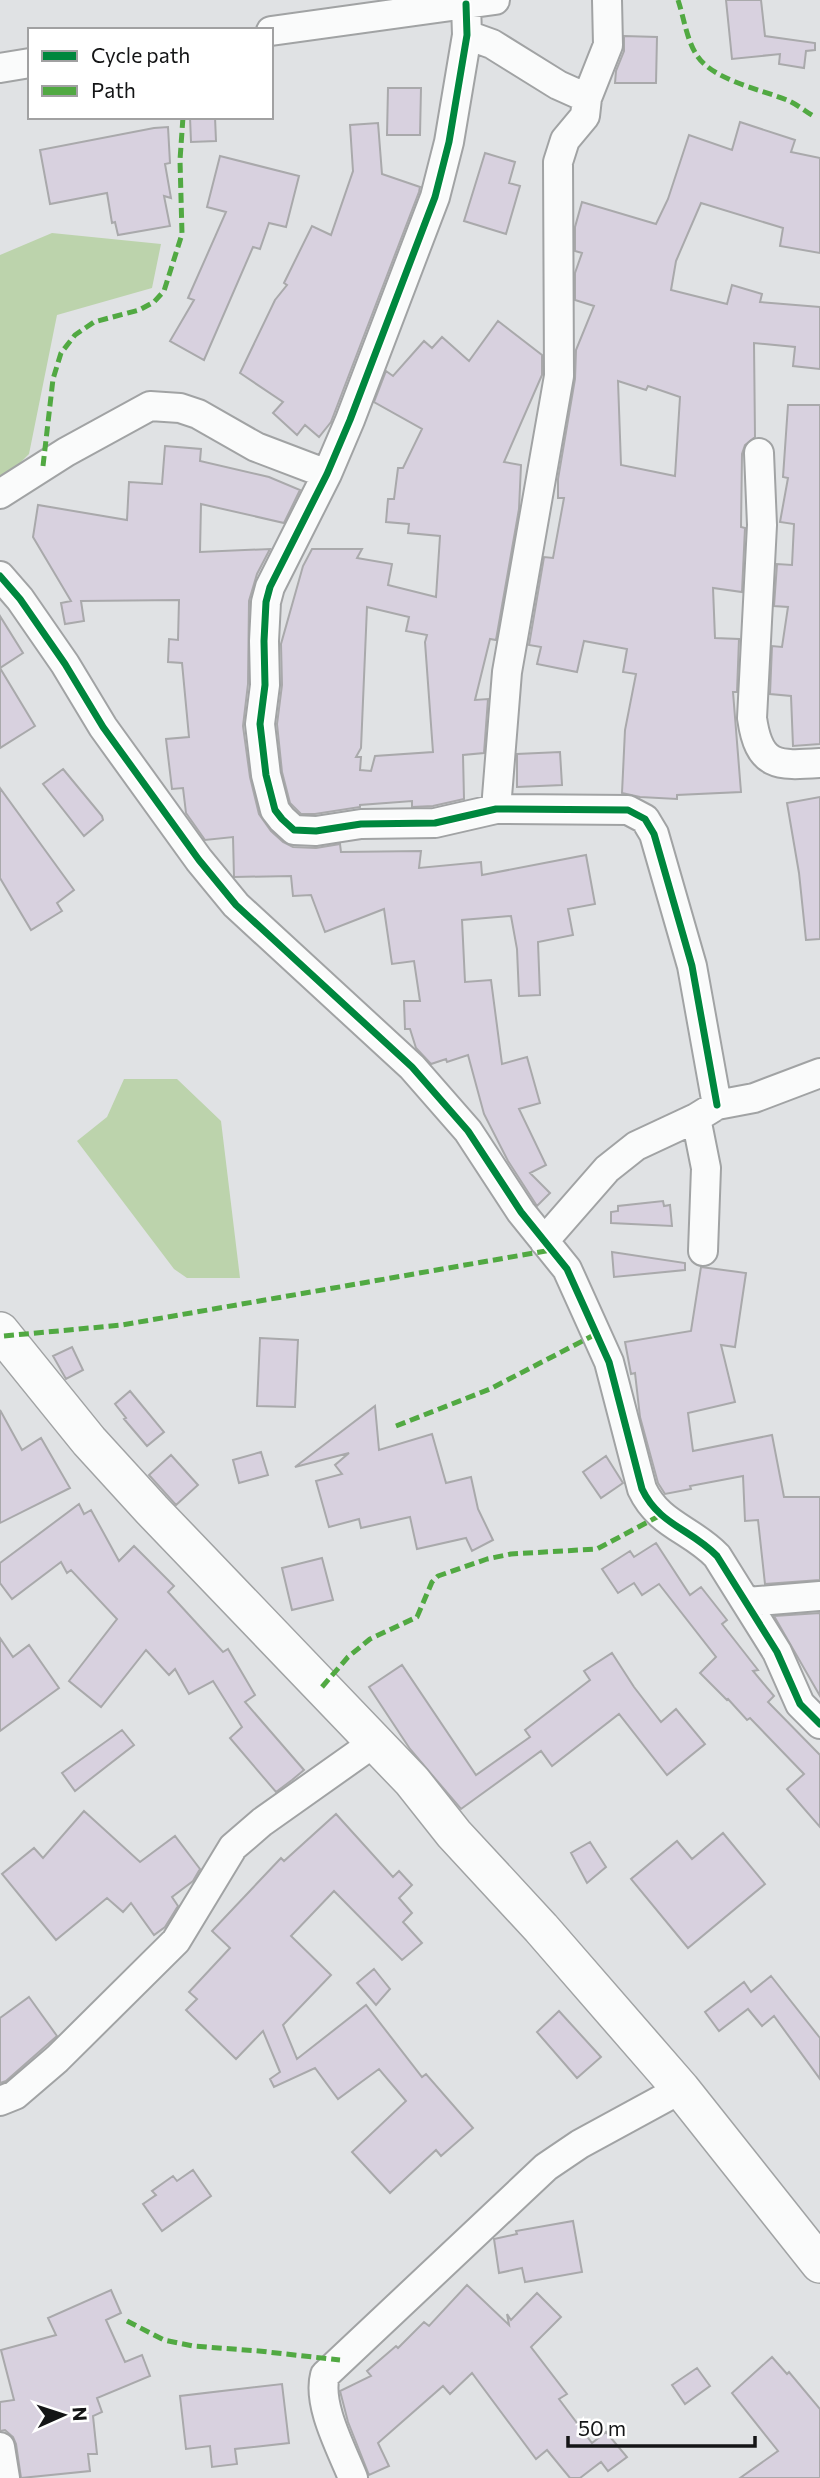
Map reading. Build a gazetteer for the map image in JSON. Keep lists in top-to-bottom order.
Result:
{
  "legend": ["Cycle path", "Path"],
  "scale_bar": "50 m",
  "north": "right"
}
